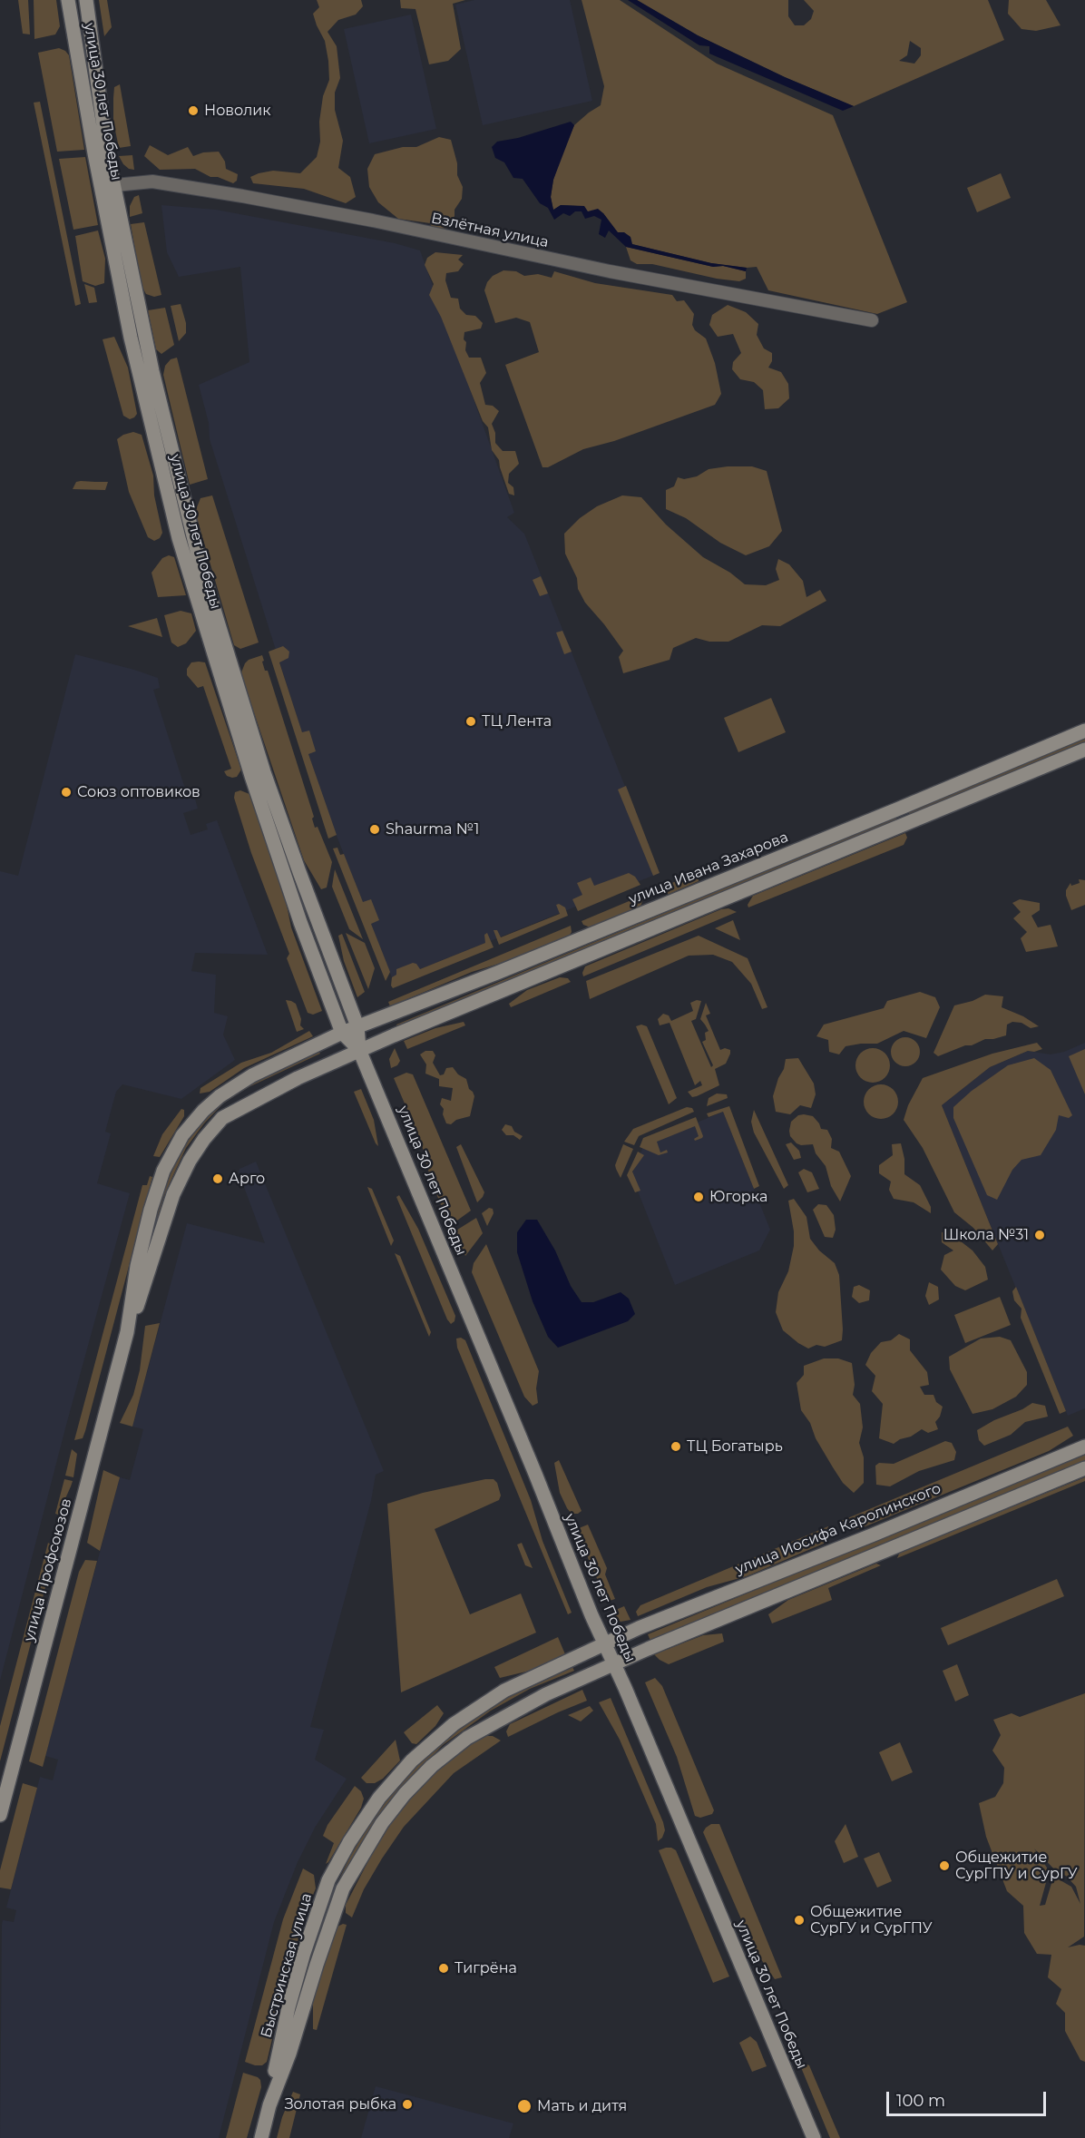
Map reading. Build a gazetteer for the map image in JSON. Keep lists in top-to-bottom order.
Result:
{
  "streets": {
    "main road": [
      "улица 30 лет Победы",
      "улица Ивана Захарова",
      "улица Иосифа Каролинского",
      "улица Профсоюзов",
      "Быстринская улица"
    ],
    "street": ["Взлётная улица"]
  },
  "crossings": [
    ["улица 30 лет Победы", "Взлётная улица"],
    ["улица 30 лет Победы", "улица Ивана Захарова"],
    ["улица 30 лет Победы", "улица Иосифа Каролинского"],
    ["улица 30 лет Победы", "улица Профсоюзов"],
    ["улица 30 лет Победы", "Быстринская улица"],
    ["улица Ивана Захарова", "улица Профсоюзов"],
    ["улица Иосифа Каролинского", "Быстринская улица"]
  ],
  "places": [
    "Новолик",
    "ТЦ Лента",
    "Союз оптовиков",
    "Shaurma №1",
    "Арго",
    "Югорка",
    "Школа №31",
    "ТЦ Богатырь",
    "Общежитие СурГПУ и СурГУ",
    "Общежитие СурГУ и СурГПУ",
    "Тигрёна",
    "Золотая рыбка",
    "Мать и дитя"
  ],
  "scale_bar": "100 m"
}
